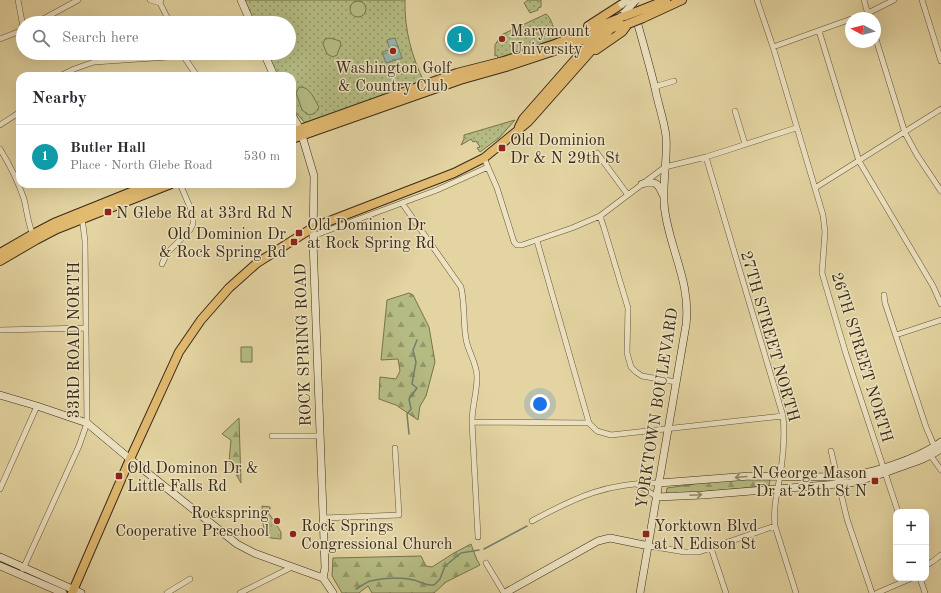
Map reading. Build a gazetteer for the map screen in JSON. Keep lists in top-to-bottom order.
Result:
{
  "streets": {
    "street": [
      "27TH STREET NORTH",
      "33RD ROAD NORTH",
      "ROCK SPRING ROAD",
      "26TH STREET NORTH",
      "YORKTOWN BOULEVARD"
    ]
  },
  "places": {
    "other": [
      "Marymount University",
      "Washington Golf & Country Club",
      "Rockspring Cooperative Preschool",
      "Rock Springs Congressional Church"
    ],
    "transit": [
      "Old Dominion Dr & N 29th St",
      "N Glebe Rd at 33rd Rd N",
      "Old Dominion Dr at Rock Spring Rd",
      "Old Dominion Dr & Rock Spring Rd",
      "Old Dominon Dr & Little Falls Rd",
      "N George Mason Dr at 25th St N",
      "Yorktown Blvd at N Edison St"
    ]
  },
  "north": "left",
  "page": {
    "search": "Search here",
    "pins": "1",
    "heading": "Nearby",
    "list": [
      {
        "mark": "1",
        "name": "Butler Hall",
        "note": "Place · North Glebe Road",
        "value": "530 m"
      }
    ],
    "map_buttons": ["+", "−"]
  }
}
